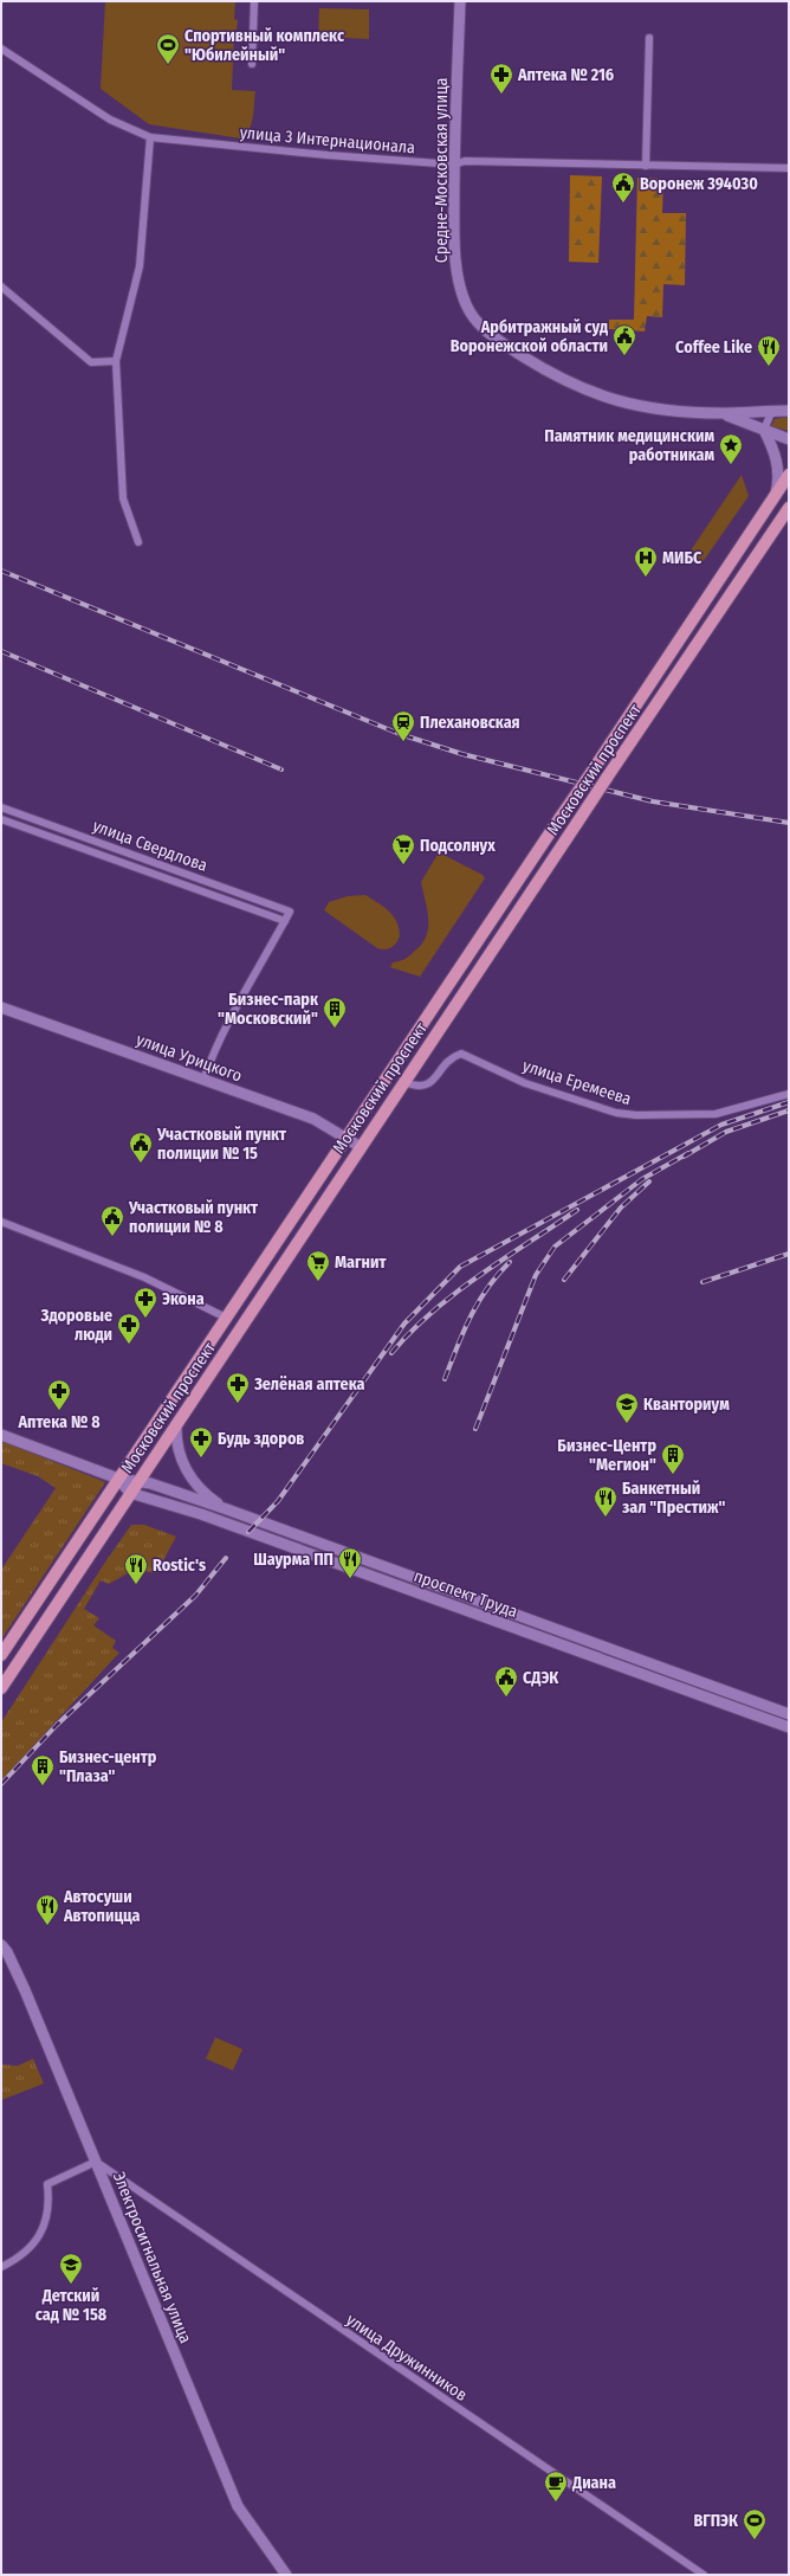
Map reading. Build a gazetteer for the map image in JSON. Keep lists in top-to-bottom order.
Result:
{
  "streets": {
    "main road": ["Московский проспект"],
    "street": [
      "улица 3 Интернационала",
      "Средне-Московская улица",
      "улица Свердлова",
      "улица Урицкого",
      "улица Еремеева",
      "проспект Труда",
      "Электросигнальная улица",
      "улица Дружинников"
    ]
  },
  "crossings": [
    ["улица 3 Интернационала", "Средне-Московская улица"],
    ["Московский проспект", "улица Урицкого"],
    ["Московский проспект", "улица Еремеева"],
    ["Московский проспект", "проспект Труда"],
    ["Электросигнальная улица", "улица Дружинников"]
  ],
  "places": {
    "sports": ["Спортивный комплекс \"Юбилейный\"", "ВГПЭК"],
    "pharmacy": [
      "Аптека № 216",
      "Экона",
      "Здоровые люди",
      "Зелёная аптека",
      "Аптека № 8",
      "Будь здоров"
    ],
    "public building": [
      "Воронеж 394030",
      "Арбитражный суд Воронежской области",
      "Участковый пункт полиции № 15",
      "Участковый пункт полиции № 8",
      "СДЭК"
    ],
    "restaurant": [
      "Coffee Like",
      "Банкетный зал \"Престиж\"",
      "Шаурма ПП",
      "Rostic's",
      "Автосуши Автопицца"
    ],
    "place": ["Памятник медицинским работникам"],
    "hospital": ["МИБС"],
    "station": ["Плехановская"],
    "supermarket": ["Подсолнух", "Магнит"],
    "building": ["Бизнес-парк \"Московский\"", "Бизнес-Центр \"Мегион\"", "Бизнес-центр \"Плаза\""],
    "school or university": ["Кванториум", "Детский сад № 158"],
    "cafe": ["Диана"]
  }
}
